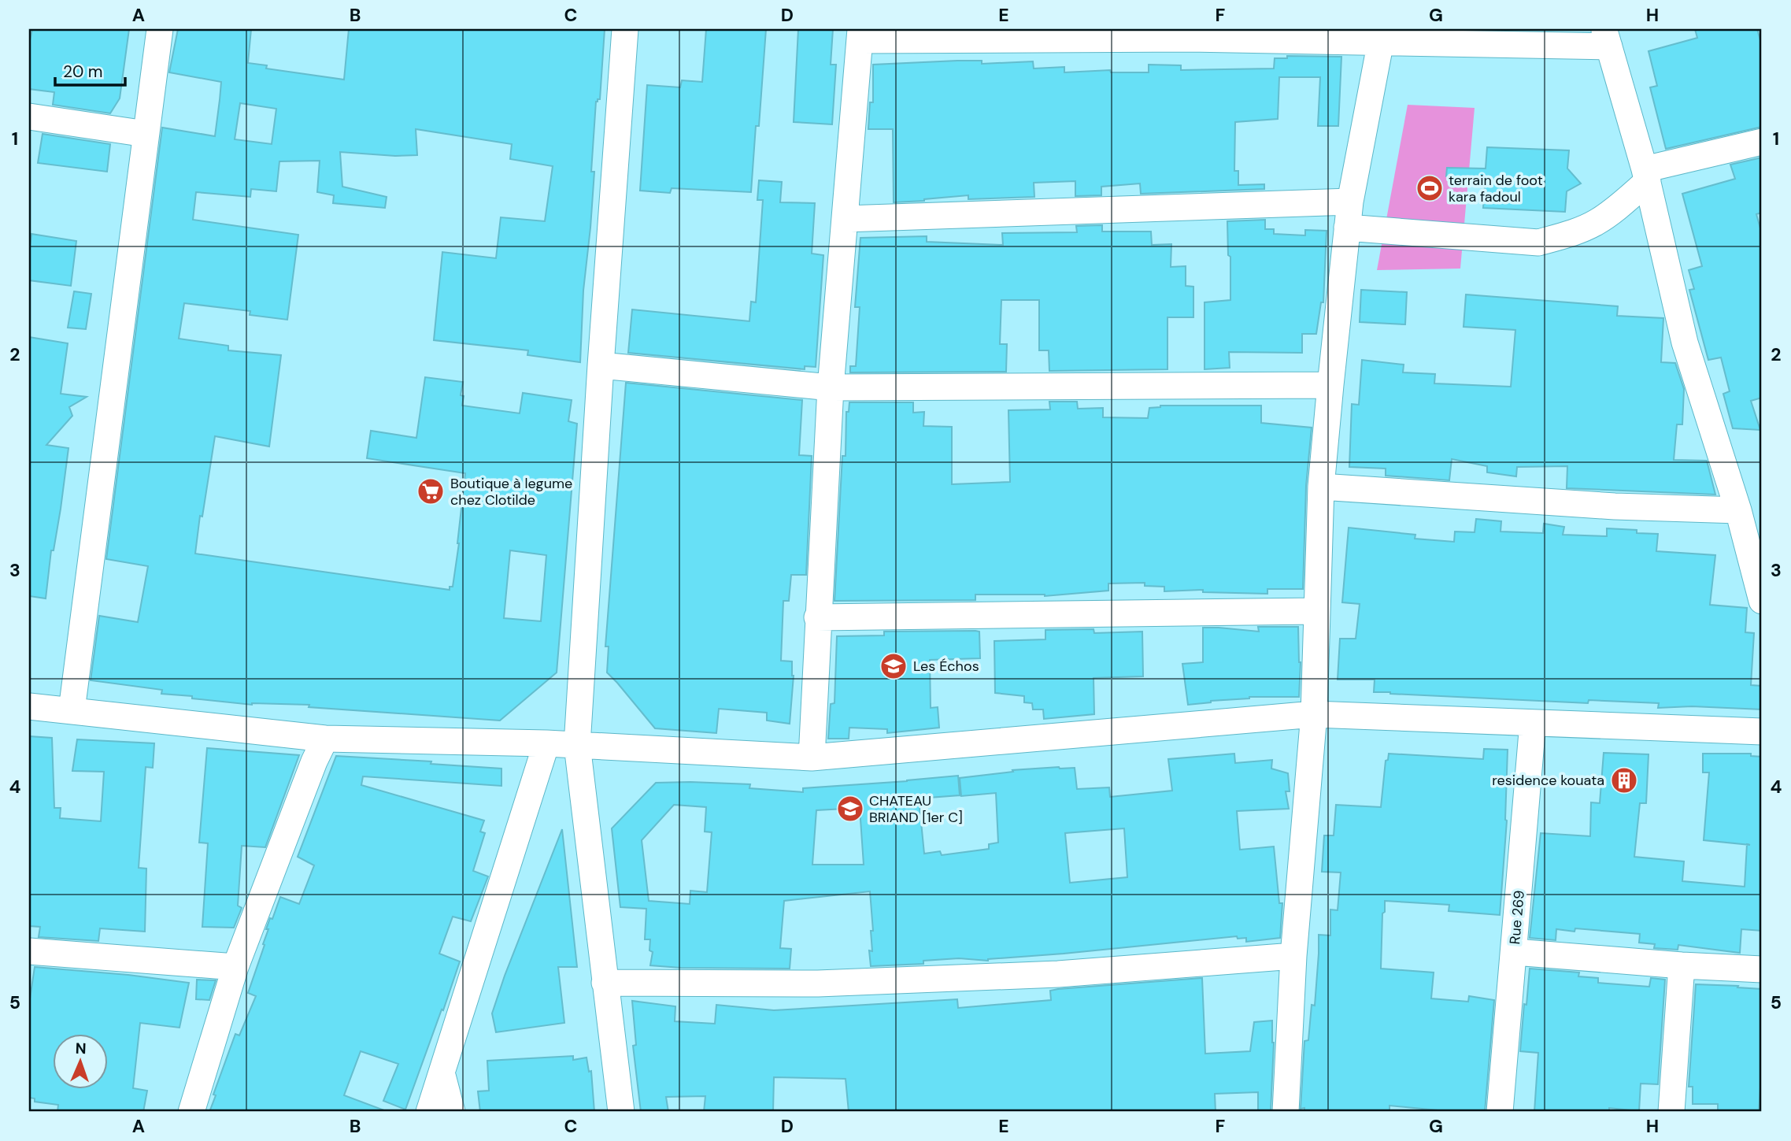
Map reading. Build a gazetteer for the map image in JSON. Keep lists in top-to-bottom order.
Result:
{
  "streets": {
    "street": ["Rue 269"]
  },
  "places": {
    "sports": ["terrain de foot kara fadoul"],
    "supermarket": ["Boutique à legume chez Clotilde"],
    "school or university": ["Les Échos", "CHATEAU BRIAND [1er C]"],
    "building": ["residence kouata"]
  },
  "scale_bar": "20 m",
  "north": "top",
  "grid": {
    "columns": [
      "A",
      "B",
      "C",
      "D",
      "E",
      "F",
      "G",
      "H"
    ],
    "rows": [
      "1",
      "2",
      "3",
      "4",
      "5"
    ]
  }
}
